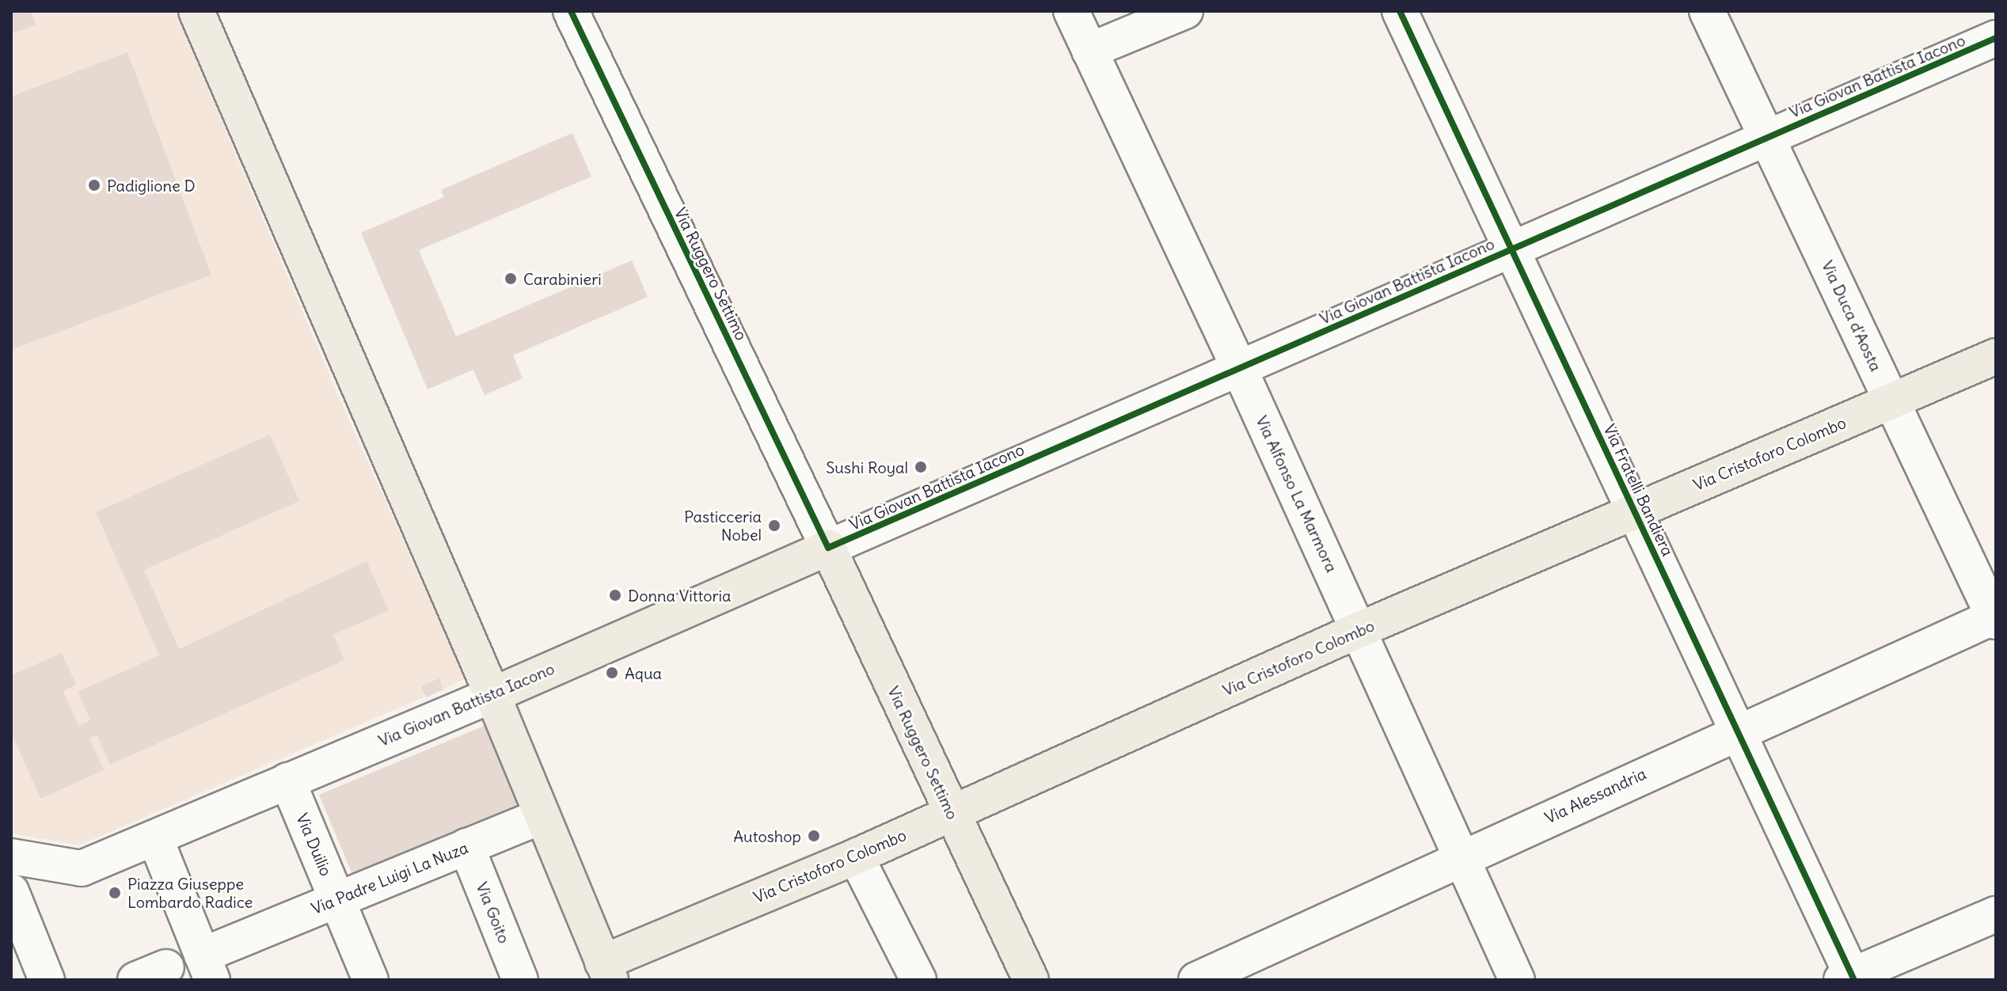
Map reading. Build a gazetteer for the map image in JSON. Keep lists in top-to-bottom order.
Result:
{
  "streets": {
    "main road": ["Via Giovan Battista Iacono", "Via Ruggero Settimo", "Via Cristoforo Colombo"],
    "street": [
      "Via Duca d'Aosta",
      "Via Fratelli Bandiera",
      "Via Alfonso La Marmora",
      "Via Alessandria",
      "Via Duilio",
      "Via Padre Luigi La Nuza",
      "Via Goito"
    ]
  },
  "crossings": [
    ["Via Giovan Battista Iacono", "Via Ruggero Settimo"],
    ["Via Giovan Battista Iacono", "Via Duca d'Aosta"],
    ["Via Giovan Battista Iacono", "Via Fratelli Bandiera"],
    ["Via Giovan Battista Iacono", "Via Alfonso La Marmora"],
    ["Via Giovan Battista Iacono", "Via Duilio"],
    ["Via Ruggero Settimo", "Via Cristoforo Colombo"],
    ["Via Duca d'Aosta", "Via Cristoforo Colombo"],
    ["Via Duca d'Aosta", "Via Alessandria"],
    ["Via Cristoforo Colombo", "Via Fratelli Bandiera"],
    ["Via Cristoforo Colombo", "Via Alfonso La Marmora"],
    ["Via Fratelli Bandiera", "Via Alessandria"],
    ["Via Alfonso La Marmora", "Via Alessandria"],
    ["Via Duilio", "Via Padre Luigi La Nuza"],
    ["Via Padre Luigi La Nuza", "Via Goito"]
  ],
  "places": [
    "Padiglione D",
    "Carabinieri",
    "Sushi Royal",
    "Pasticceria Nobel",
    "Donna Vittoria",
    "Aqua",
    "Autoshop",
    "Piazza Giuseppe Lombardo Radice"
  ]
}
